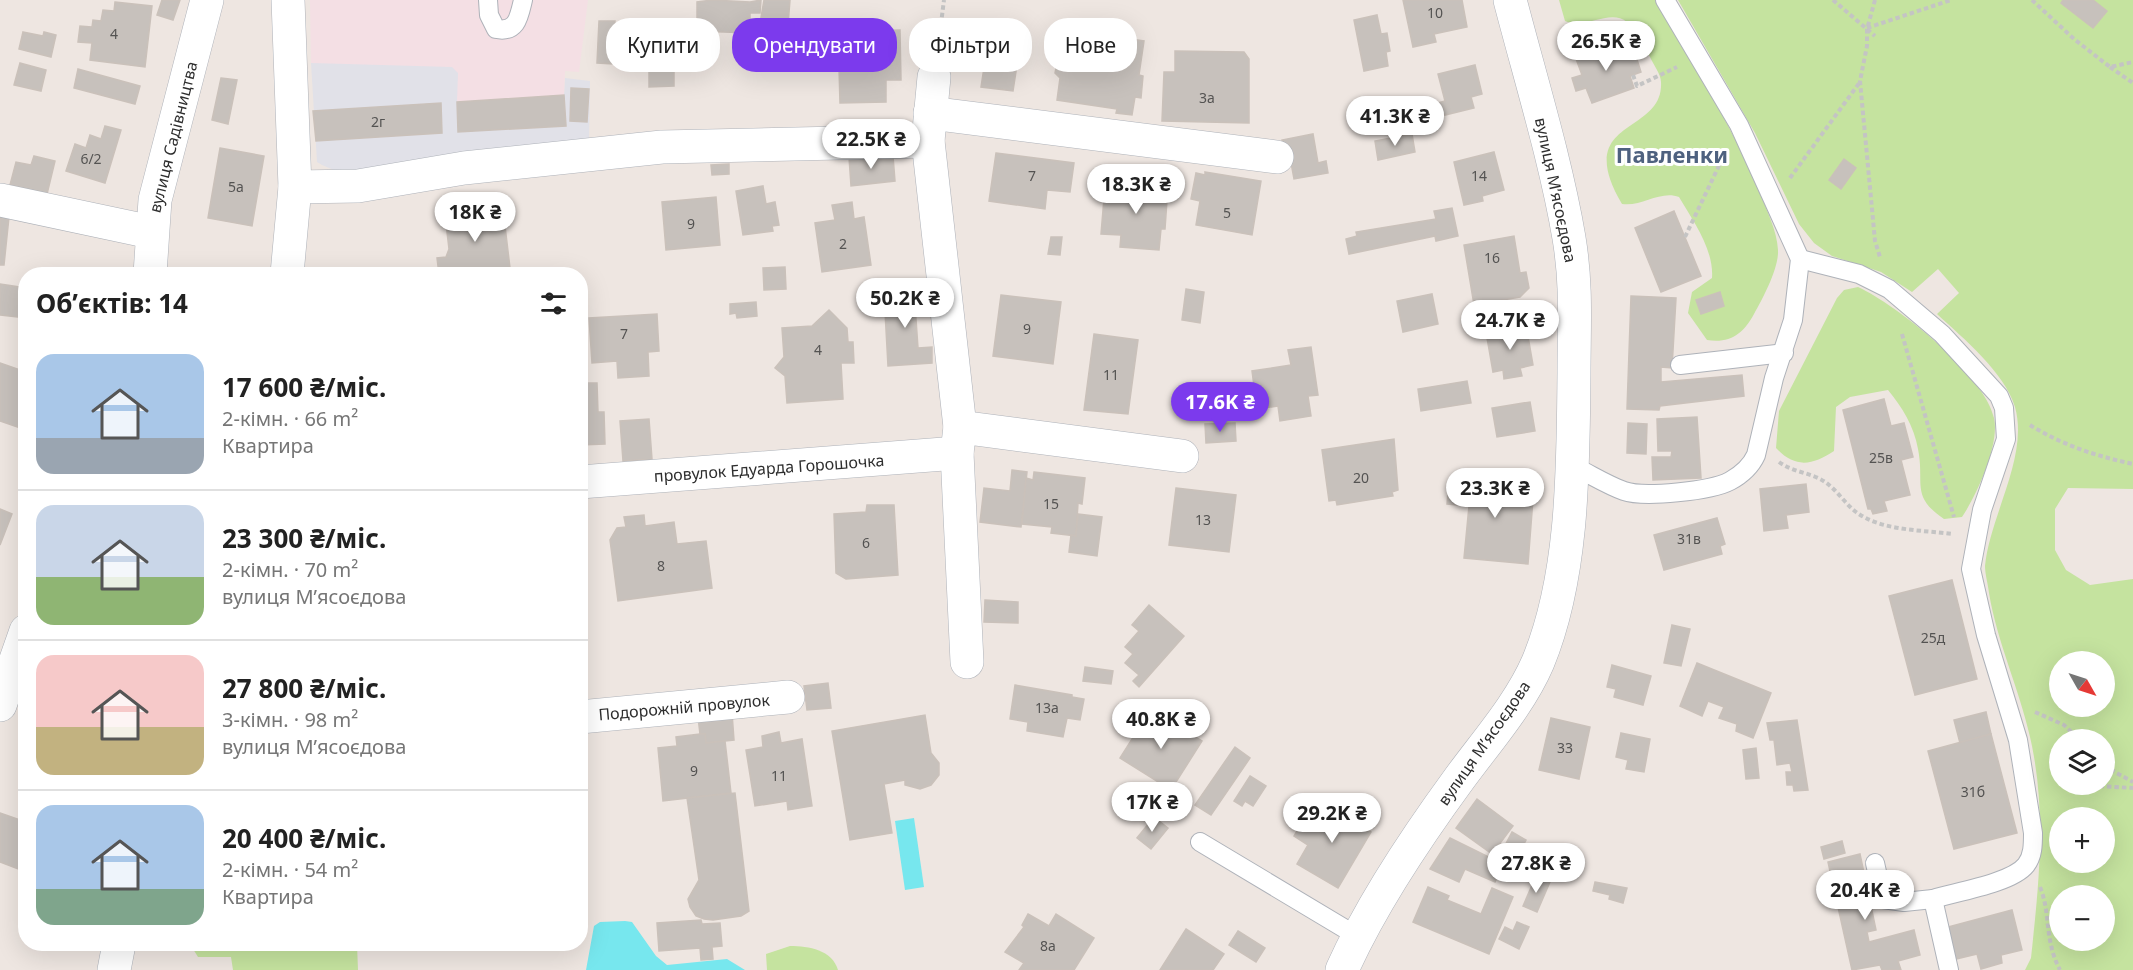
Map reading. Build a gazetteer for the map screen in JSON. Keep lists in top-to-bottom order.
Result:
{
  "streets": {
    "street": [
      "вулиця Садівництва",
      "вулиця Мʼясоєдова",
      "провулок Едуарда Горошочка",
      "Подорожній провулок"
    ]
  },
  "districts": ["Павленки"],
  "house_numbers": [
    "10",
    "4",
    "3а",
    "2г",
    "6/2",
    "7",
    "14",
    "5а",
    "5",
    "9",
    "2",
    "16",
    "9",
    "7",
    "4",
    "11",
    "25в",
    "20",
    "15",
    "13",
    "31в",
    "6",
    "8",
    "25д",
    "13а",
    "33",
    "9",
    "11",
    "31б",
    "8а"
  ],
  "north": "bottom right",
  "page": {
    "chip": [
      "Купити",
      "Орендувати",
      "Фільтри",
      "Нове"
    ],
    "price": [
      "26.5K ₴",
      "41.3K ₴",
      "22.5K ₴",
      "18.3K ₴",
      "18K ₴",
      "50.2K ₴",
      "24.7K ₴",
      "17.6K ₴",
      "23.3K ₴",
      "40.8K ₴",
      "17K ₴",
      "29.2K ₴",
      "27.8K ₴",
      "20.4K ₴"
    ],
    "heading": "Об’єктів: 14",
    "list": [
      {
        "name": "17 600 ₴/міс.",
        "note": "2-кімн. · 66 m² · Квартира"
      },
      {
        "name": "23 300 ₴/міс.",
        "note": "2-кімн. · 70 m² · вулиця Мʼясоєдова"
      },
      {
        "name": "27 800 ₴/міс.",
        "note": "3-кімн. · 98 m² · вулиця Мʼясоєдова"
      },
      {
        "name": "20 400 ₴/міс.",
        "note": "2-кімн. · 54 m² · Квартира"
      }
    ],
    "map_buttons": ["+", "−"]
  }
}
